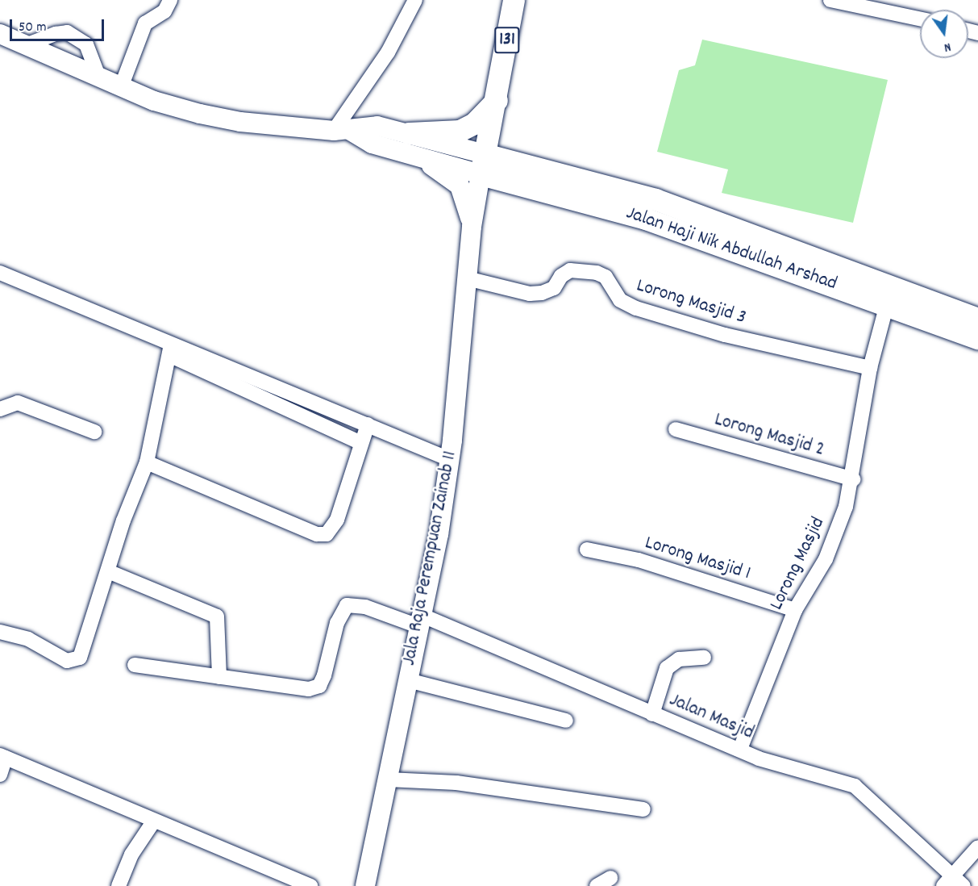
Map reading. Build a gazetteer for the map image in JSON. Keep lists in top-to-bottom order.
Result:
{
  "streets": {
    "main road": ["131", "Jalan Haji Nik Abdullah Arshad", "Jala Raja Perempuan Zainab 11"],
    "street": [
      "Lorong Masjid 3",
      "Lorong Masjid 2",
      "Lorong Masjid 1",
      "Lorong Masjid",
      "Jalan Masjid"
    ]
  },
  "crossings": [
    ["131", "Jalan Haji Nik Abdullah Arshad"],
    ["131", "Jala Raja Perempuan Zainab 11"],
    ["Jalan Haji Nik Abdullah Arshad", "Jala Raja Perempuan Zainab 11"],
    ["Jalan Haji Nik Abdullah Arshad", "Lorong Masjid"],
    ["Lorong Masjid 3", "Jala Raja Perempuan Zainab 11"],
    ["Lorong Masjid 3", "Lorong Masjid"],
    ["Lorong Masjid 2", "Lorong Masjid"],
    ["Jala Raja Perempuan Zainab 11", "Jalan Masjid"],
    ["Lorong Masjid 1", "Lorong Masjid"],
    ["Lorong Masjid", "Jalan Masjid"]
  ],
  "scale_bar": "50 m",
  "north": "bottom"
}
